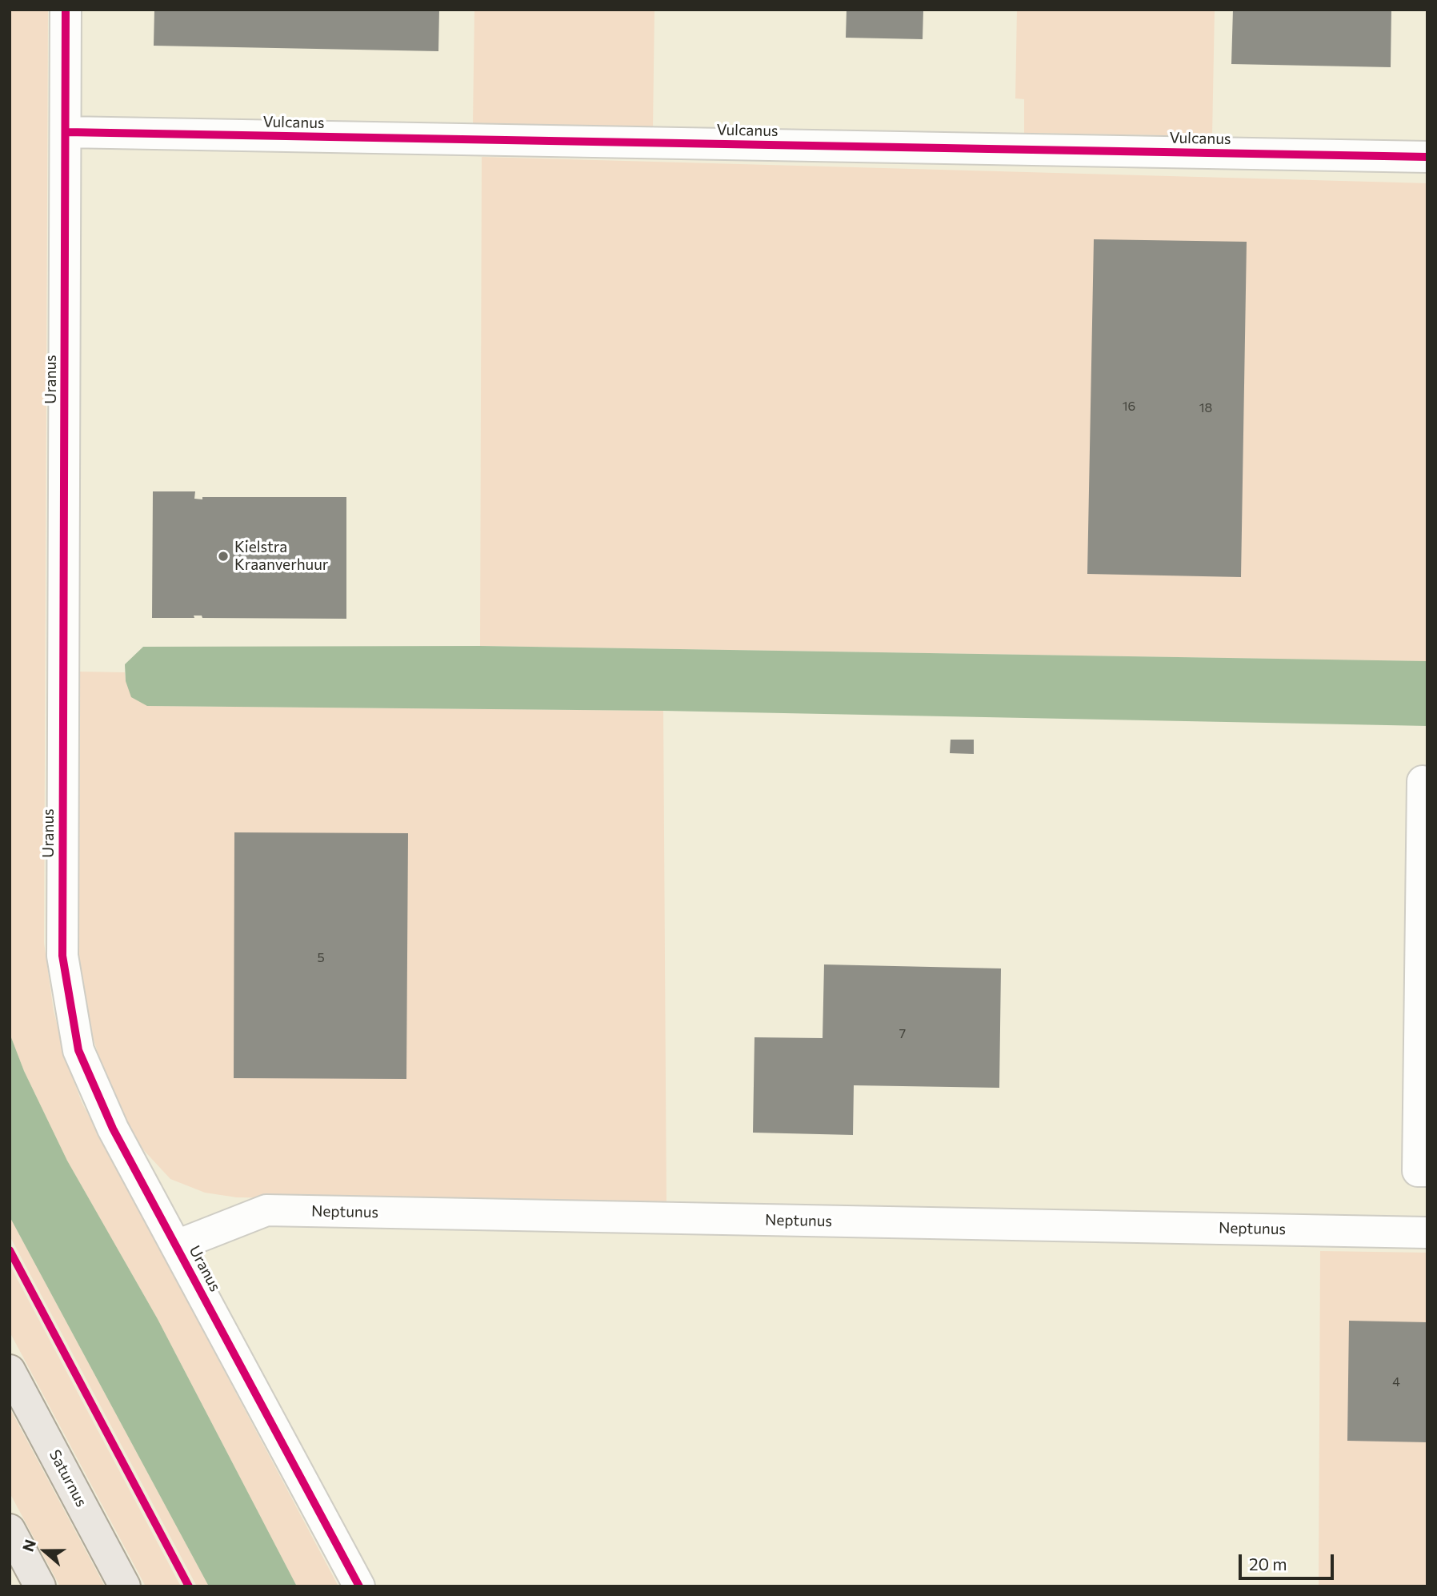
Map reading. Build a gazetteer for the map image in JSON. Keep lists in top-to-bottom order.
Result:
{
  "streets": {
    "main road": ["Saturnus"],
    "street": ["Vulcanus", "Uranus", "Neptunus"]
  },
  "crossings": [
    ["Vulcanus", "Uranus"],
    ["Uranus", "Neptunus"]
  ],
  "places": ["Kielstra Kraanverhuur"],
  "house_numbers": [
    "16",
    "18",
    "5",
    "7",
    "4"
  ],
  "scale_bar": "20 m",
  "north": "left"
}
